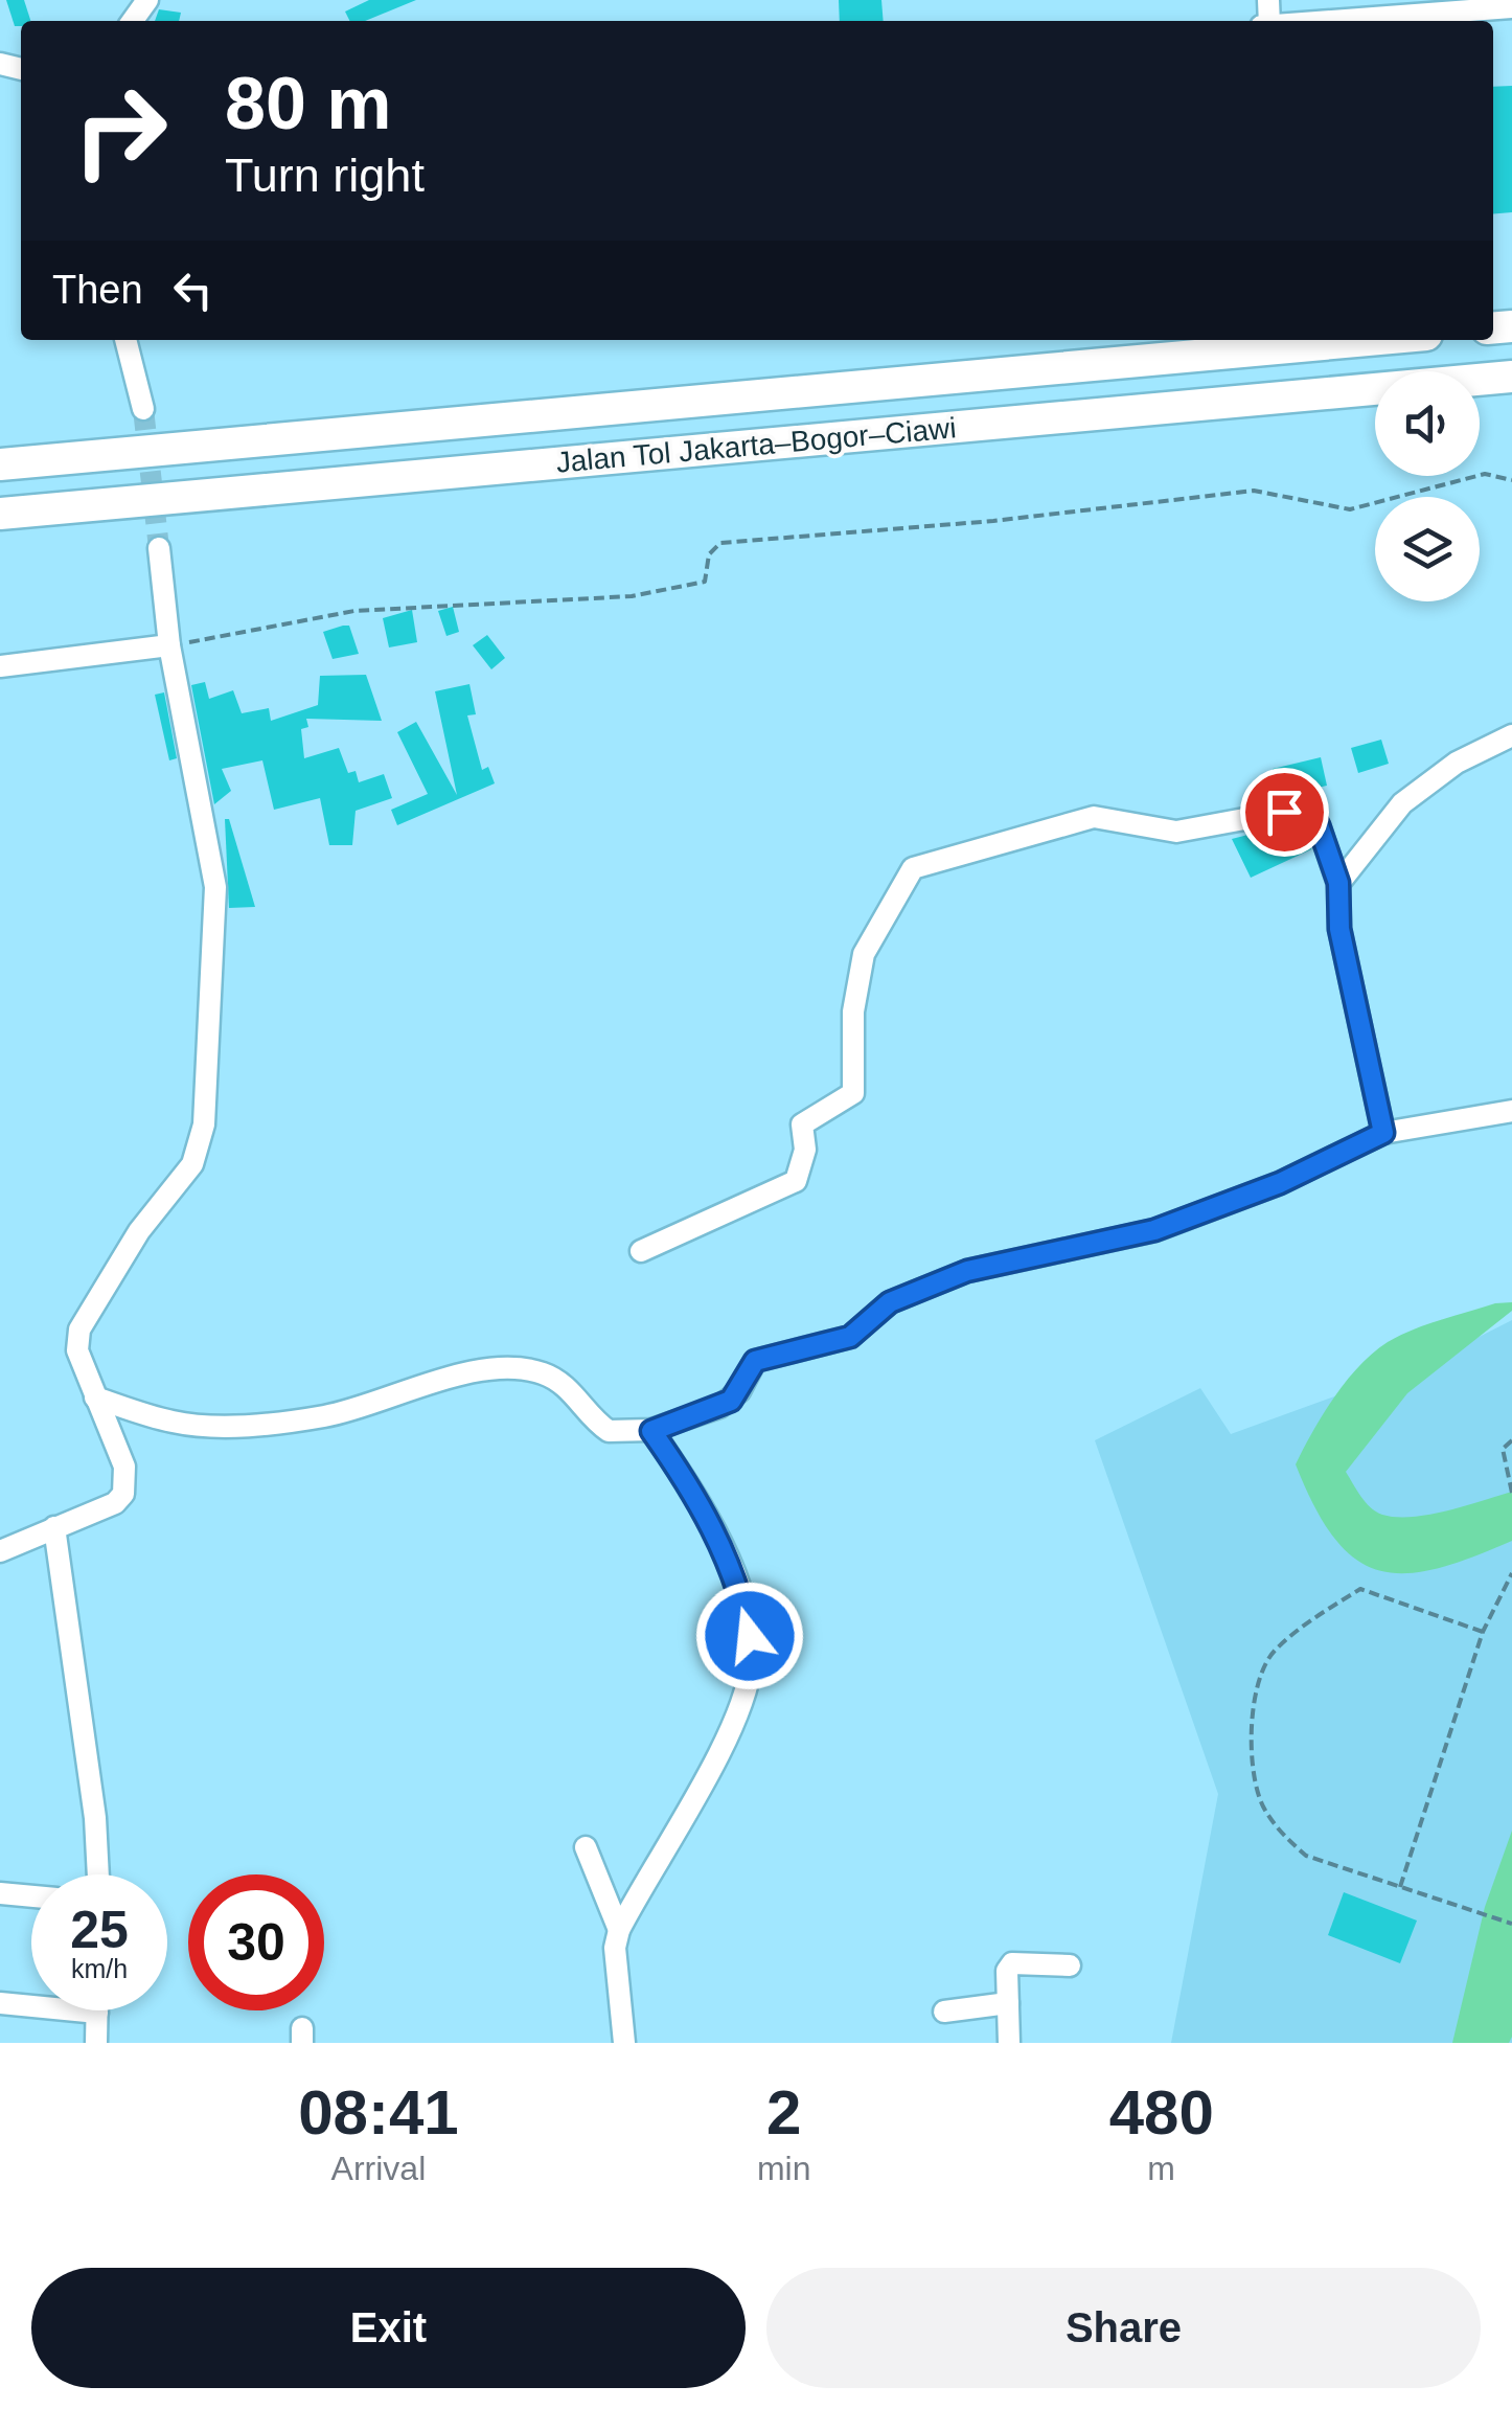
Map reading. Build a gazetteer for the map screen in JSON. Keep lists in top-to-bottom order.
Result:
{
  "streets": {
    "highway": ["Jalan Tol Jakarta–Bogor–Ciawi"]
  },
  "page": {
    "turn": ["80 m", "Turn right"],
    "then": "Then",
    "speed": "25 km/h",
    "limit": "30",
    "eta": [
      "08:41",
      "Arrival",
      "2",
      "min",
      "480",
      "m"
    ],
    "buttons": ["Exit", "Share"]
  }
}
